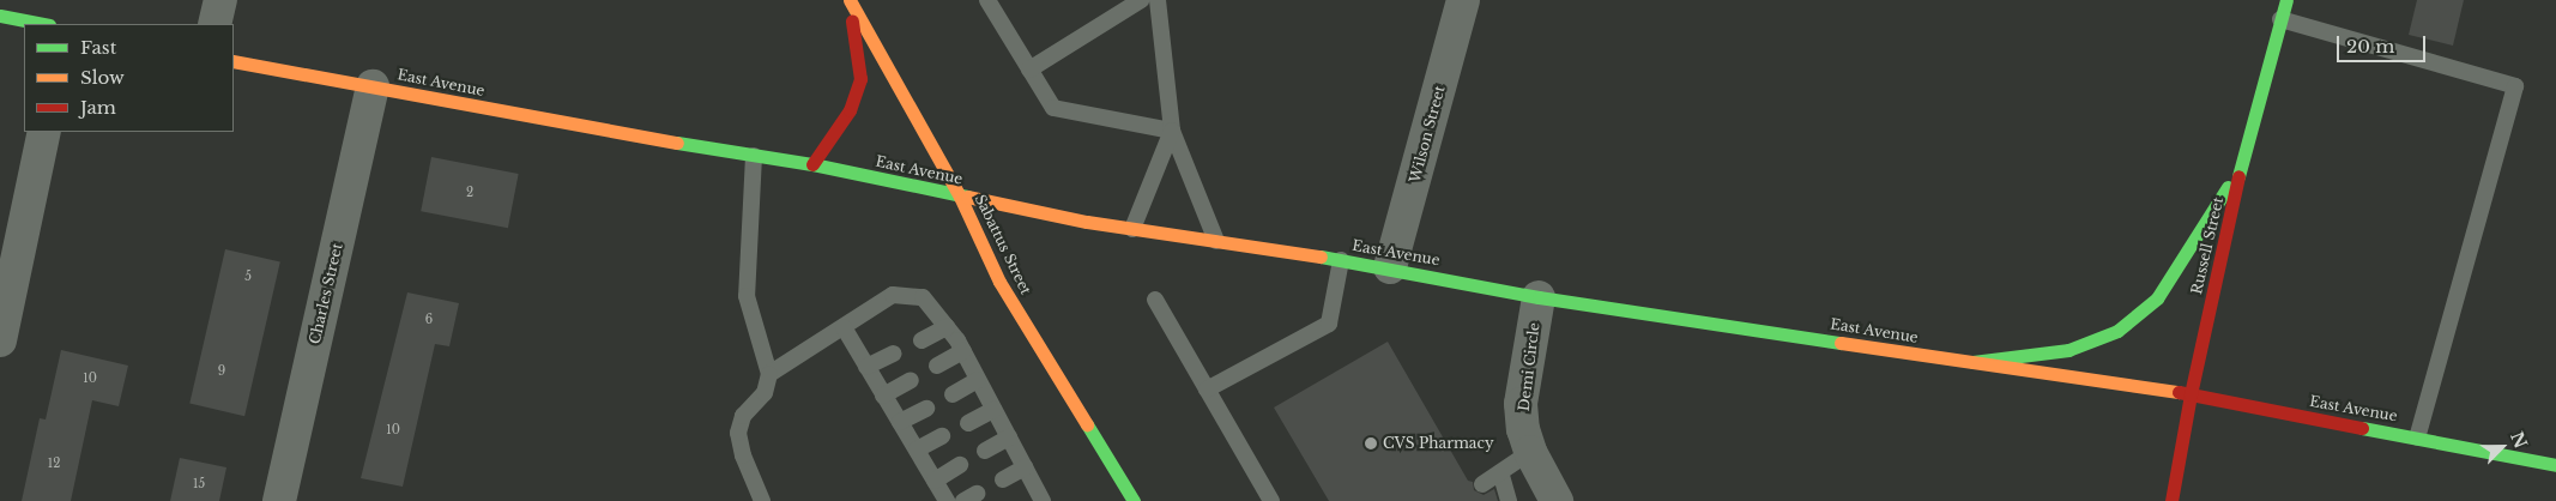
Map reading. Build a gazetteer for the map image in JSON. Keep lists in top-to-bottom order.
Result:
{
  "streets": {
    "main road": ["East Avenue", "Sabattus Street", "Russell Street"],
    "street": ["Wilson Street", "Charles Street", "Demi Circle"]
  },
  "crossings": [
    ["East Avenue", "Wilson Street"],
    ["East Avenue", "Sabattus Street"],
    ["East Avenue", "Russell Street"],
    ["East Avenue", "Charles Street"],
    ["East Avenue", "Demi Circle"]
  ],
  "places": ["CVS Pharmacy"],
  "house_numbers": [
    "2",
    "5",
    "6",
    "9",
    "10",
    "10",
    "12",
    "15"
  ],
  "legend": ["Fast", "Slow", "Jam"],
  "scale_bar": "20 m",
  "north": "top right"
}
